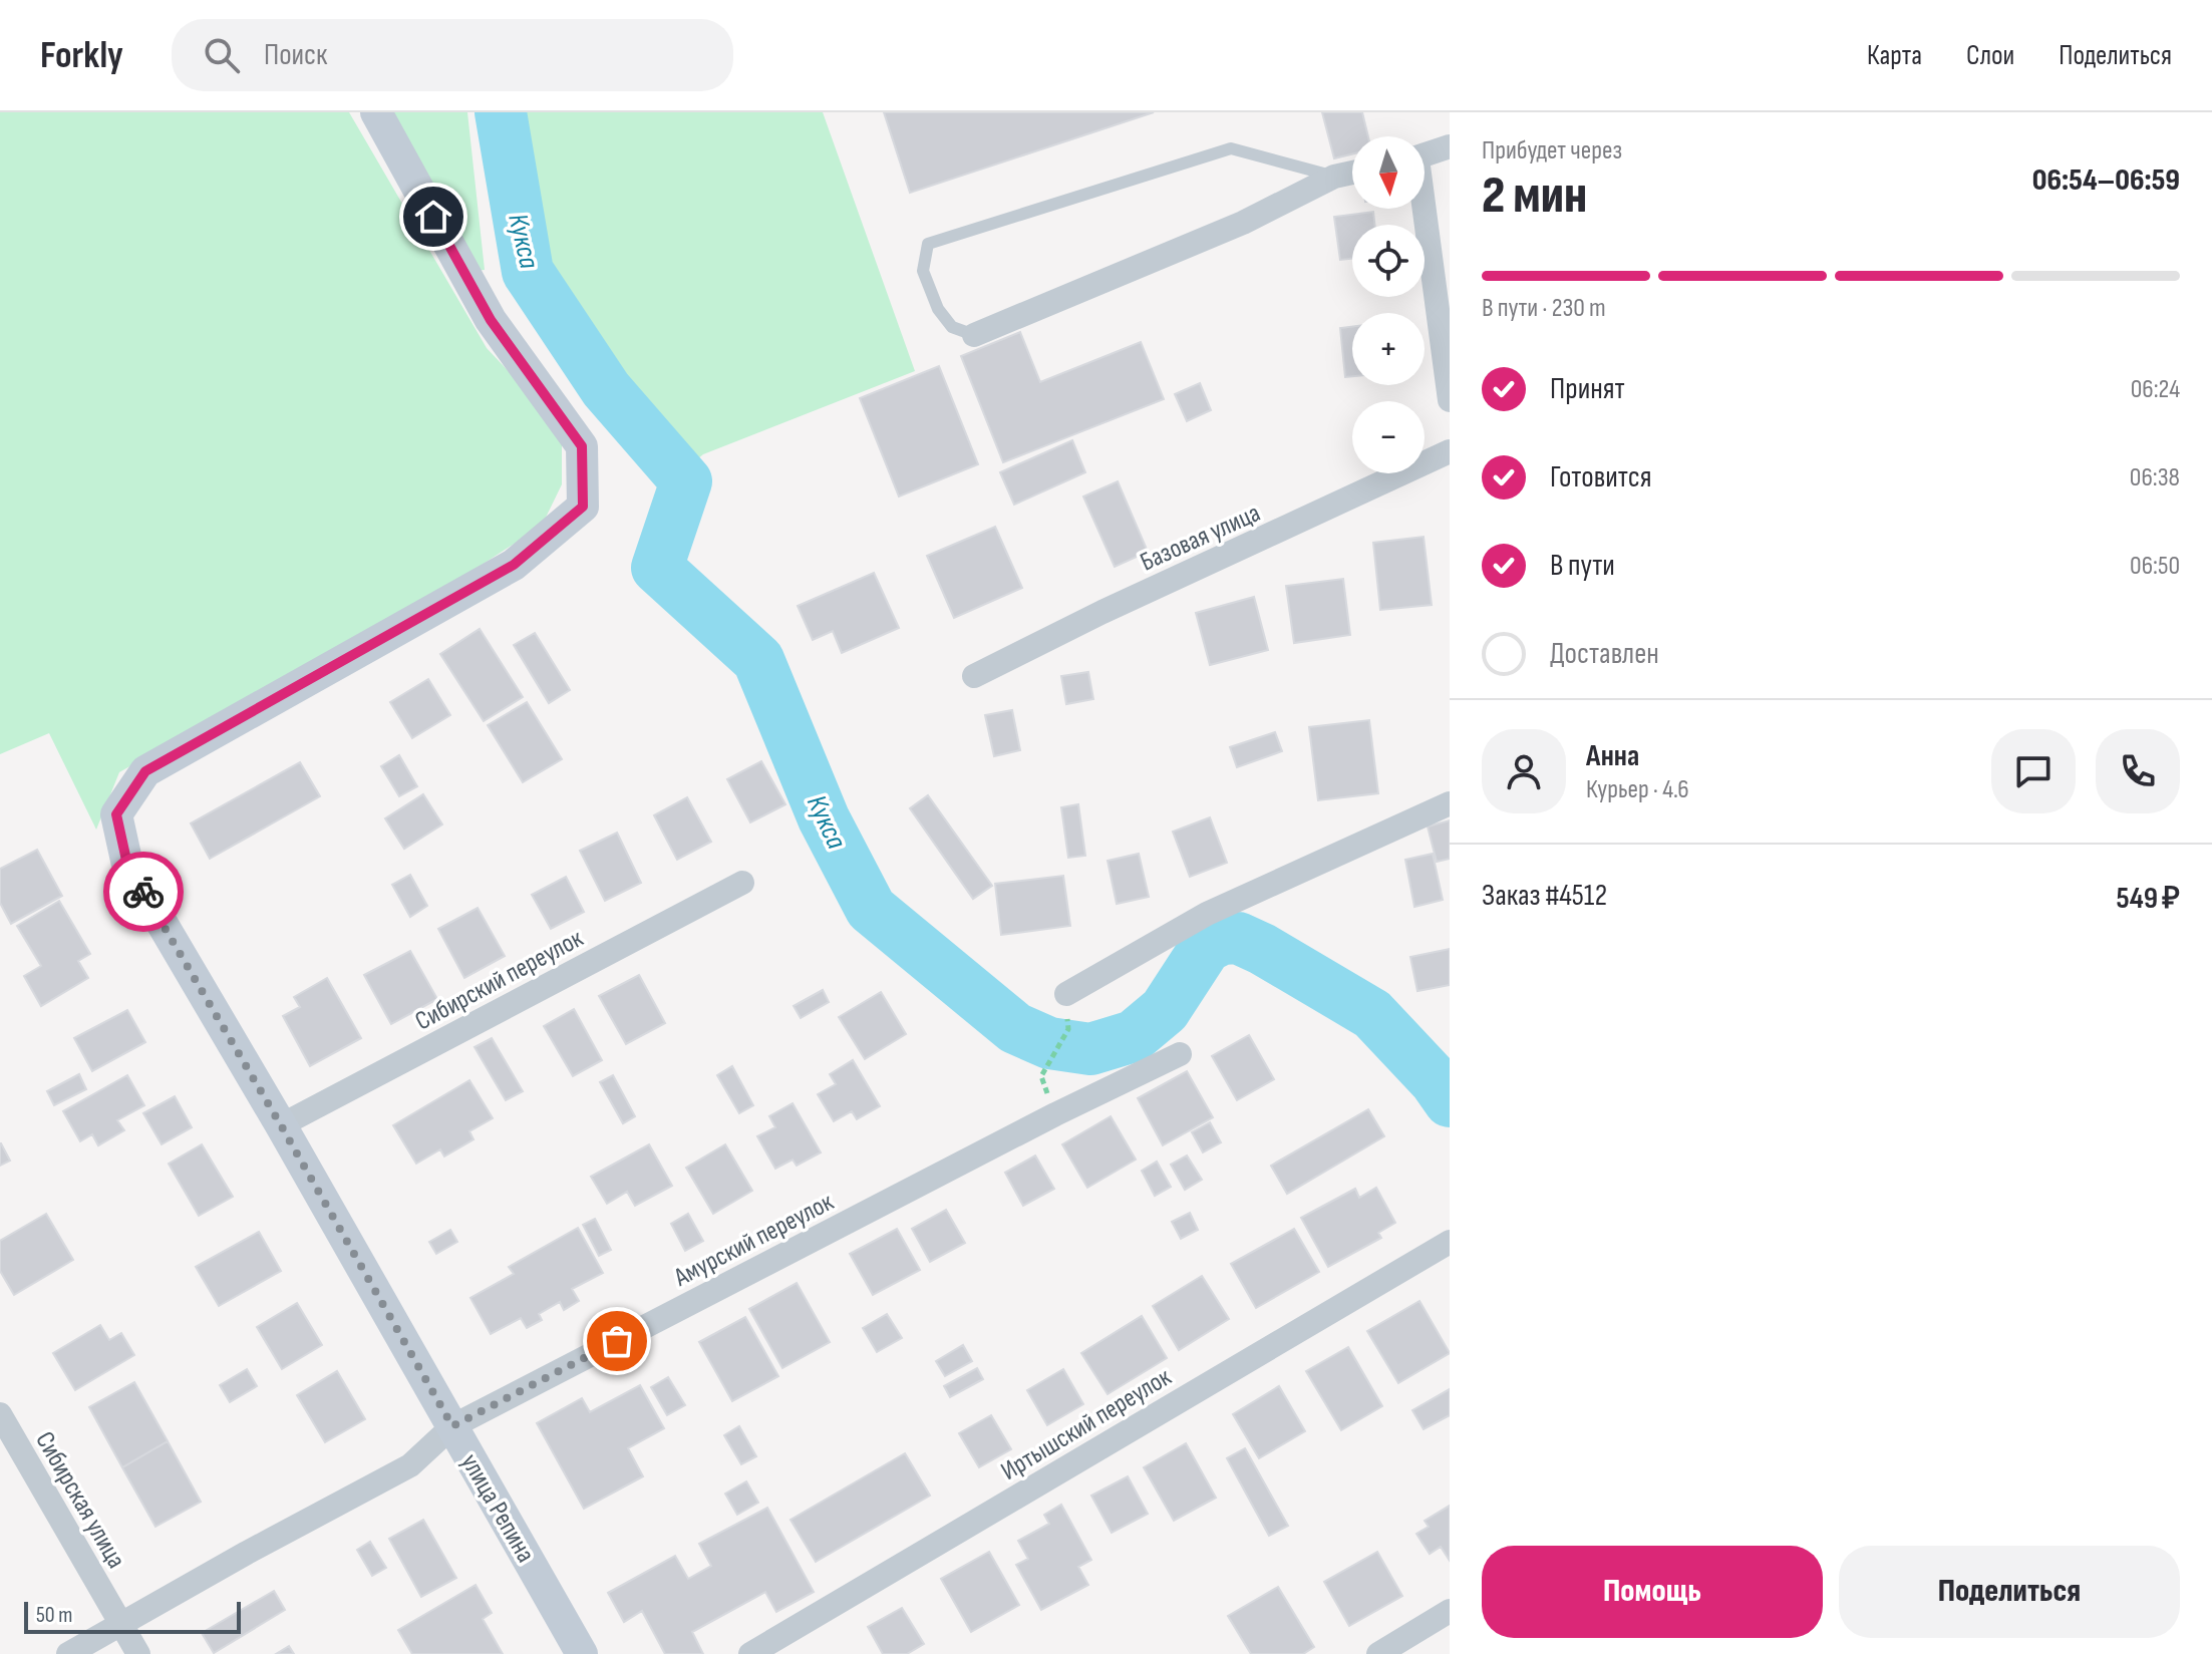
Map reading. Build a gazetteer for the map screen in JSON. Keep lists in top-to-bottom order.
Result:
{
  "streets": {
    "street": [
      "Базовая улица",
      "Сибирский переулок",
      "Амурский переулок",
      "Иртышский переулок",
      "Сибирская улица",
      "улица Репина"
    ]
  },
  "crossings": [
    ["Сибирский переулок", "улица Репина"],
    ["Амурский переулок", "Сибирская улица"],
    ["Амурский переулок", "улица Репина"]
  ],
  "water": ["Кукса"],
  "scale_bar": "50 m",
  "north": "bottom",
  "page": {
    "header": "Forkly",
    "search": "Поиск",
    "nav": ["Карта", "Слои", "Поделиться"],
    "heading": ["2 мин", "Прибудет через", "06:54–06:59"],
    "panel": [
      "Анна",
      "Курьер · 4.6",
      "Заказ #4512",
      "549 ₽"
    ],
    "map_buttons": ["+", "−"],
    "bar": "В пути · 230 m",
    "list": [
      ["Принят", "06:24"],
      ["Готовится", "06:38"],
      ["В пути", "06:50"],
      "Доставлен"
    ],
    "buttons": ["Помощь", "Поделиться"],
    "scale": "50 m"
  }
}
